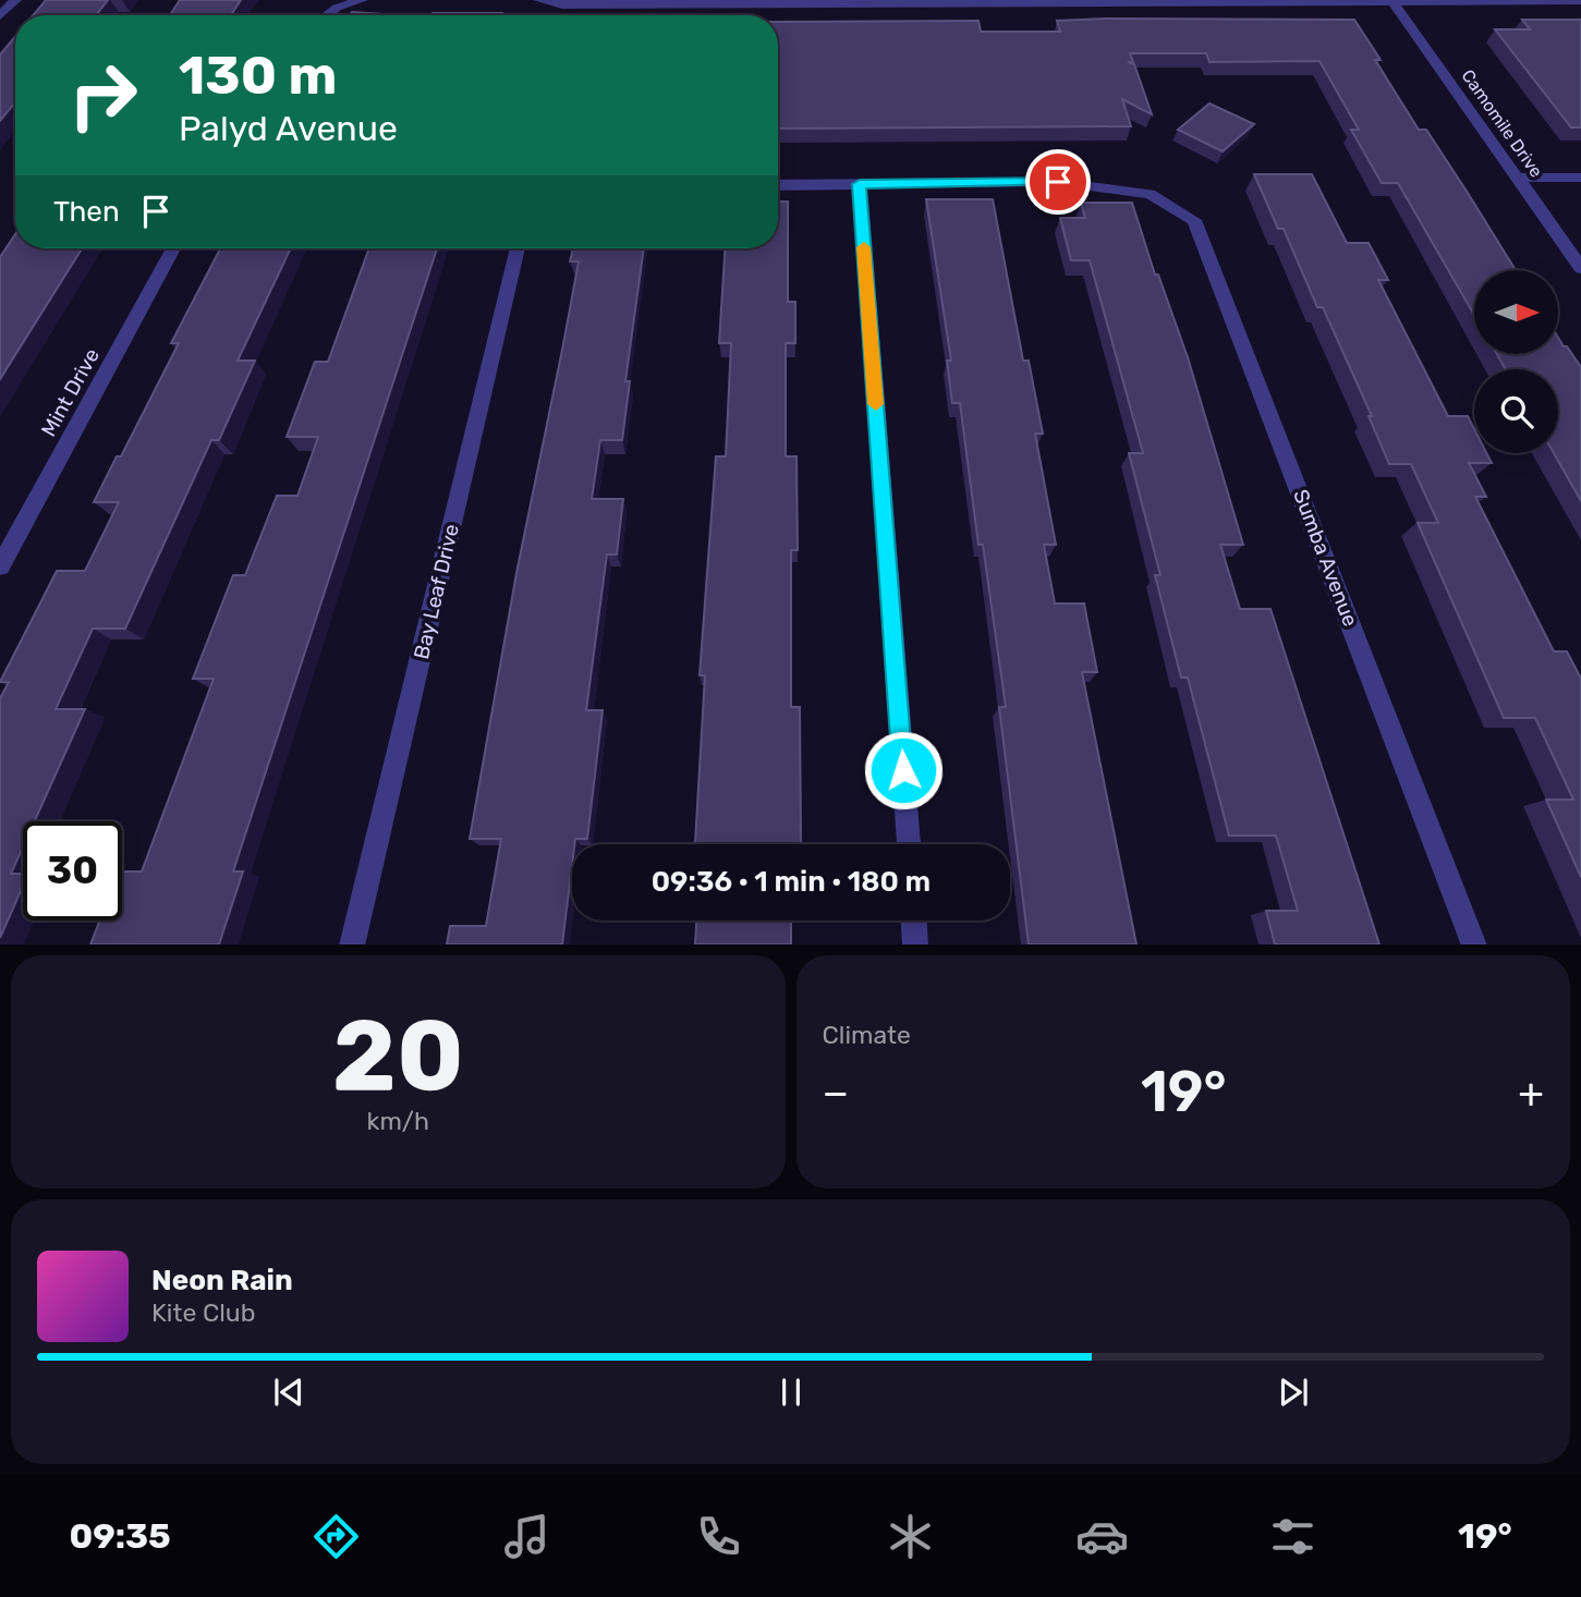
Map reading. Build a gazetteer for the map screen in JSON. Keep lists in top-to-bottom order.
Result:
{
  "streets": {
    "street": [
      "Camomile Drive",
      "Mint Drive",
      "Sumba Avenue",
      "Bay Leaf Drive"
    ]
  },
  "north": "right",
  "page": {
    "turn": ["130 m", "Palyd Avenue"],
    "then": "Then",
    "limit": "30",
    "trip": "09:36 · 1 min · 180 m",
    "tile": [
      ["20", "km/h"],
      "Climate"
    ],
    "heat": ["−", "19°", "+"],
    "song": ["Neon Rain", "Kite Club"],
    "tabs": ["09:35", "19°"]
  }
}
